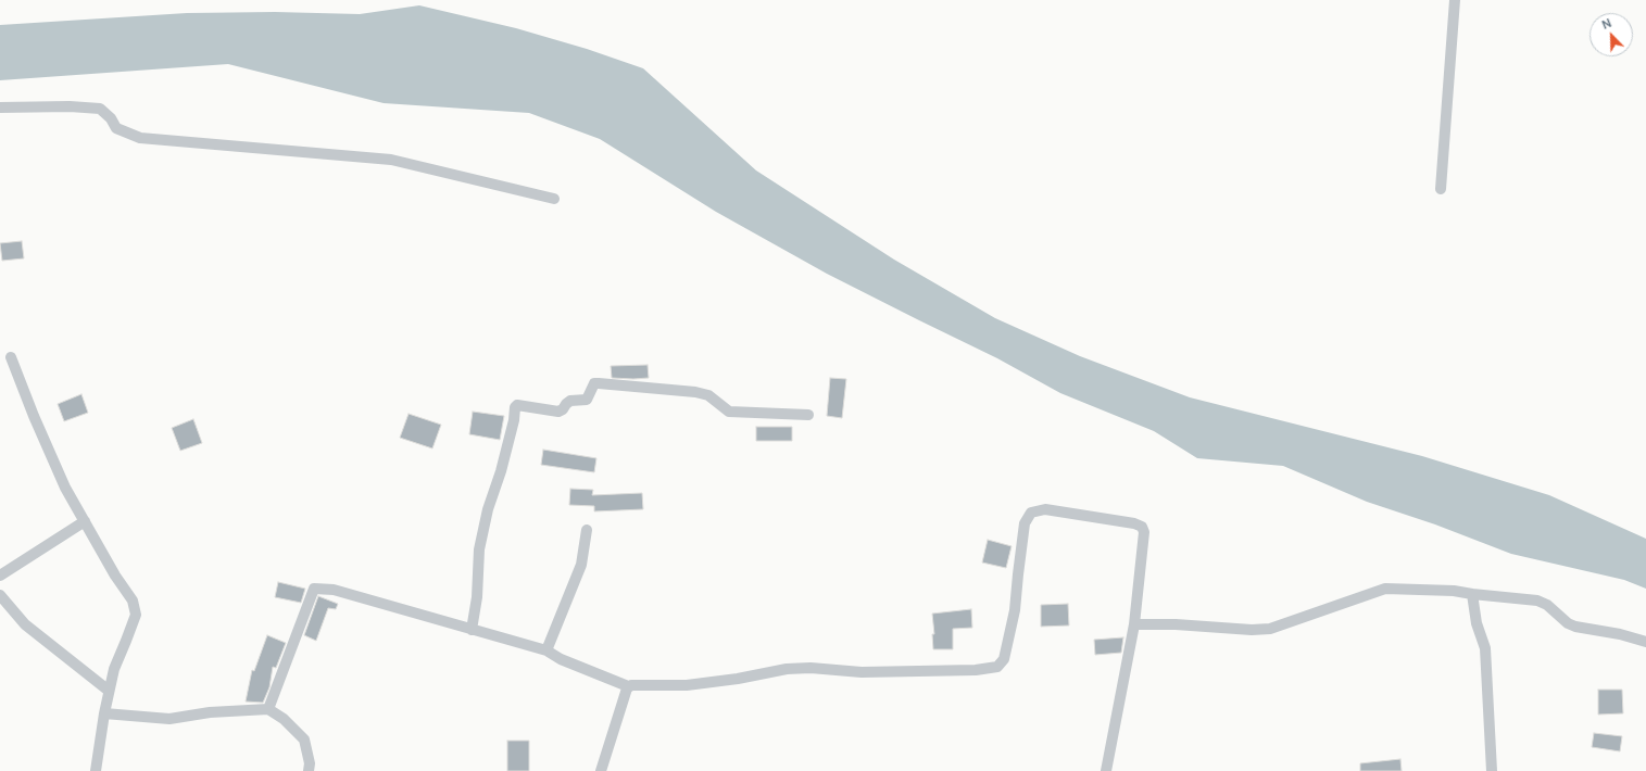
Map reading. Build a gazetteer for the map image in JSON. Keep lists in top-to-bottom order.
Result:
{
  "north": "top left"
}
